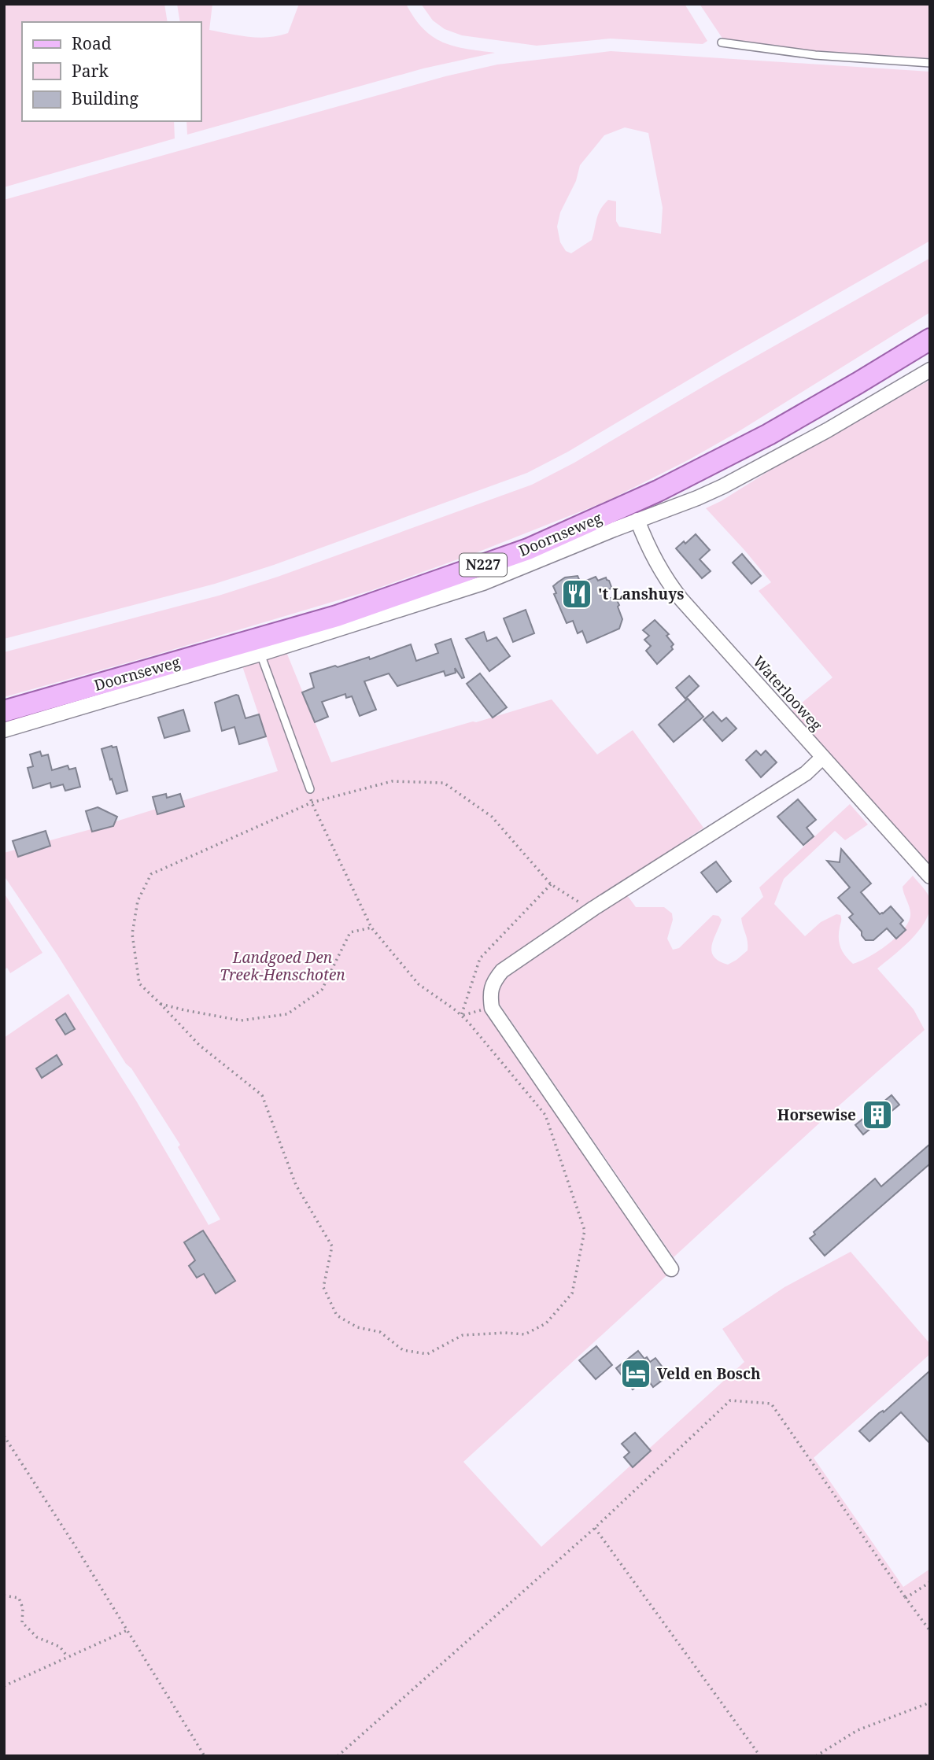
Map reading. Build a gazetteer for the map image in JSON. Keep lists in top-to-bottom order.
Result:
{
  "streets": {
    "main road": ["Doornseweg", "N227"],
    "street": ["Waterlooweg"]
  },
  "crossings": [
    ["Doornseweg", "Waterlooweg"]
  ],
  "parks": ["Landgoed Den Treek-Henschoten"],
  "places": {
    "restaurant": ["'t Lanshuys"],
    "building": ["Horsewise"],
    "hotel": ["Veld en Bosch"]
  },
  "legend": ["Road", "Park", "Building"]
}
